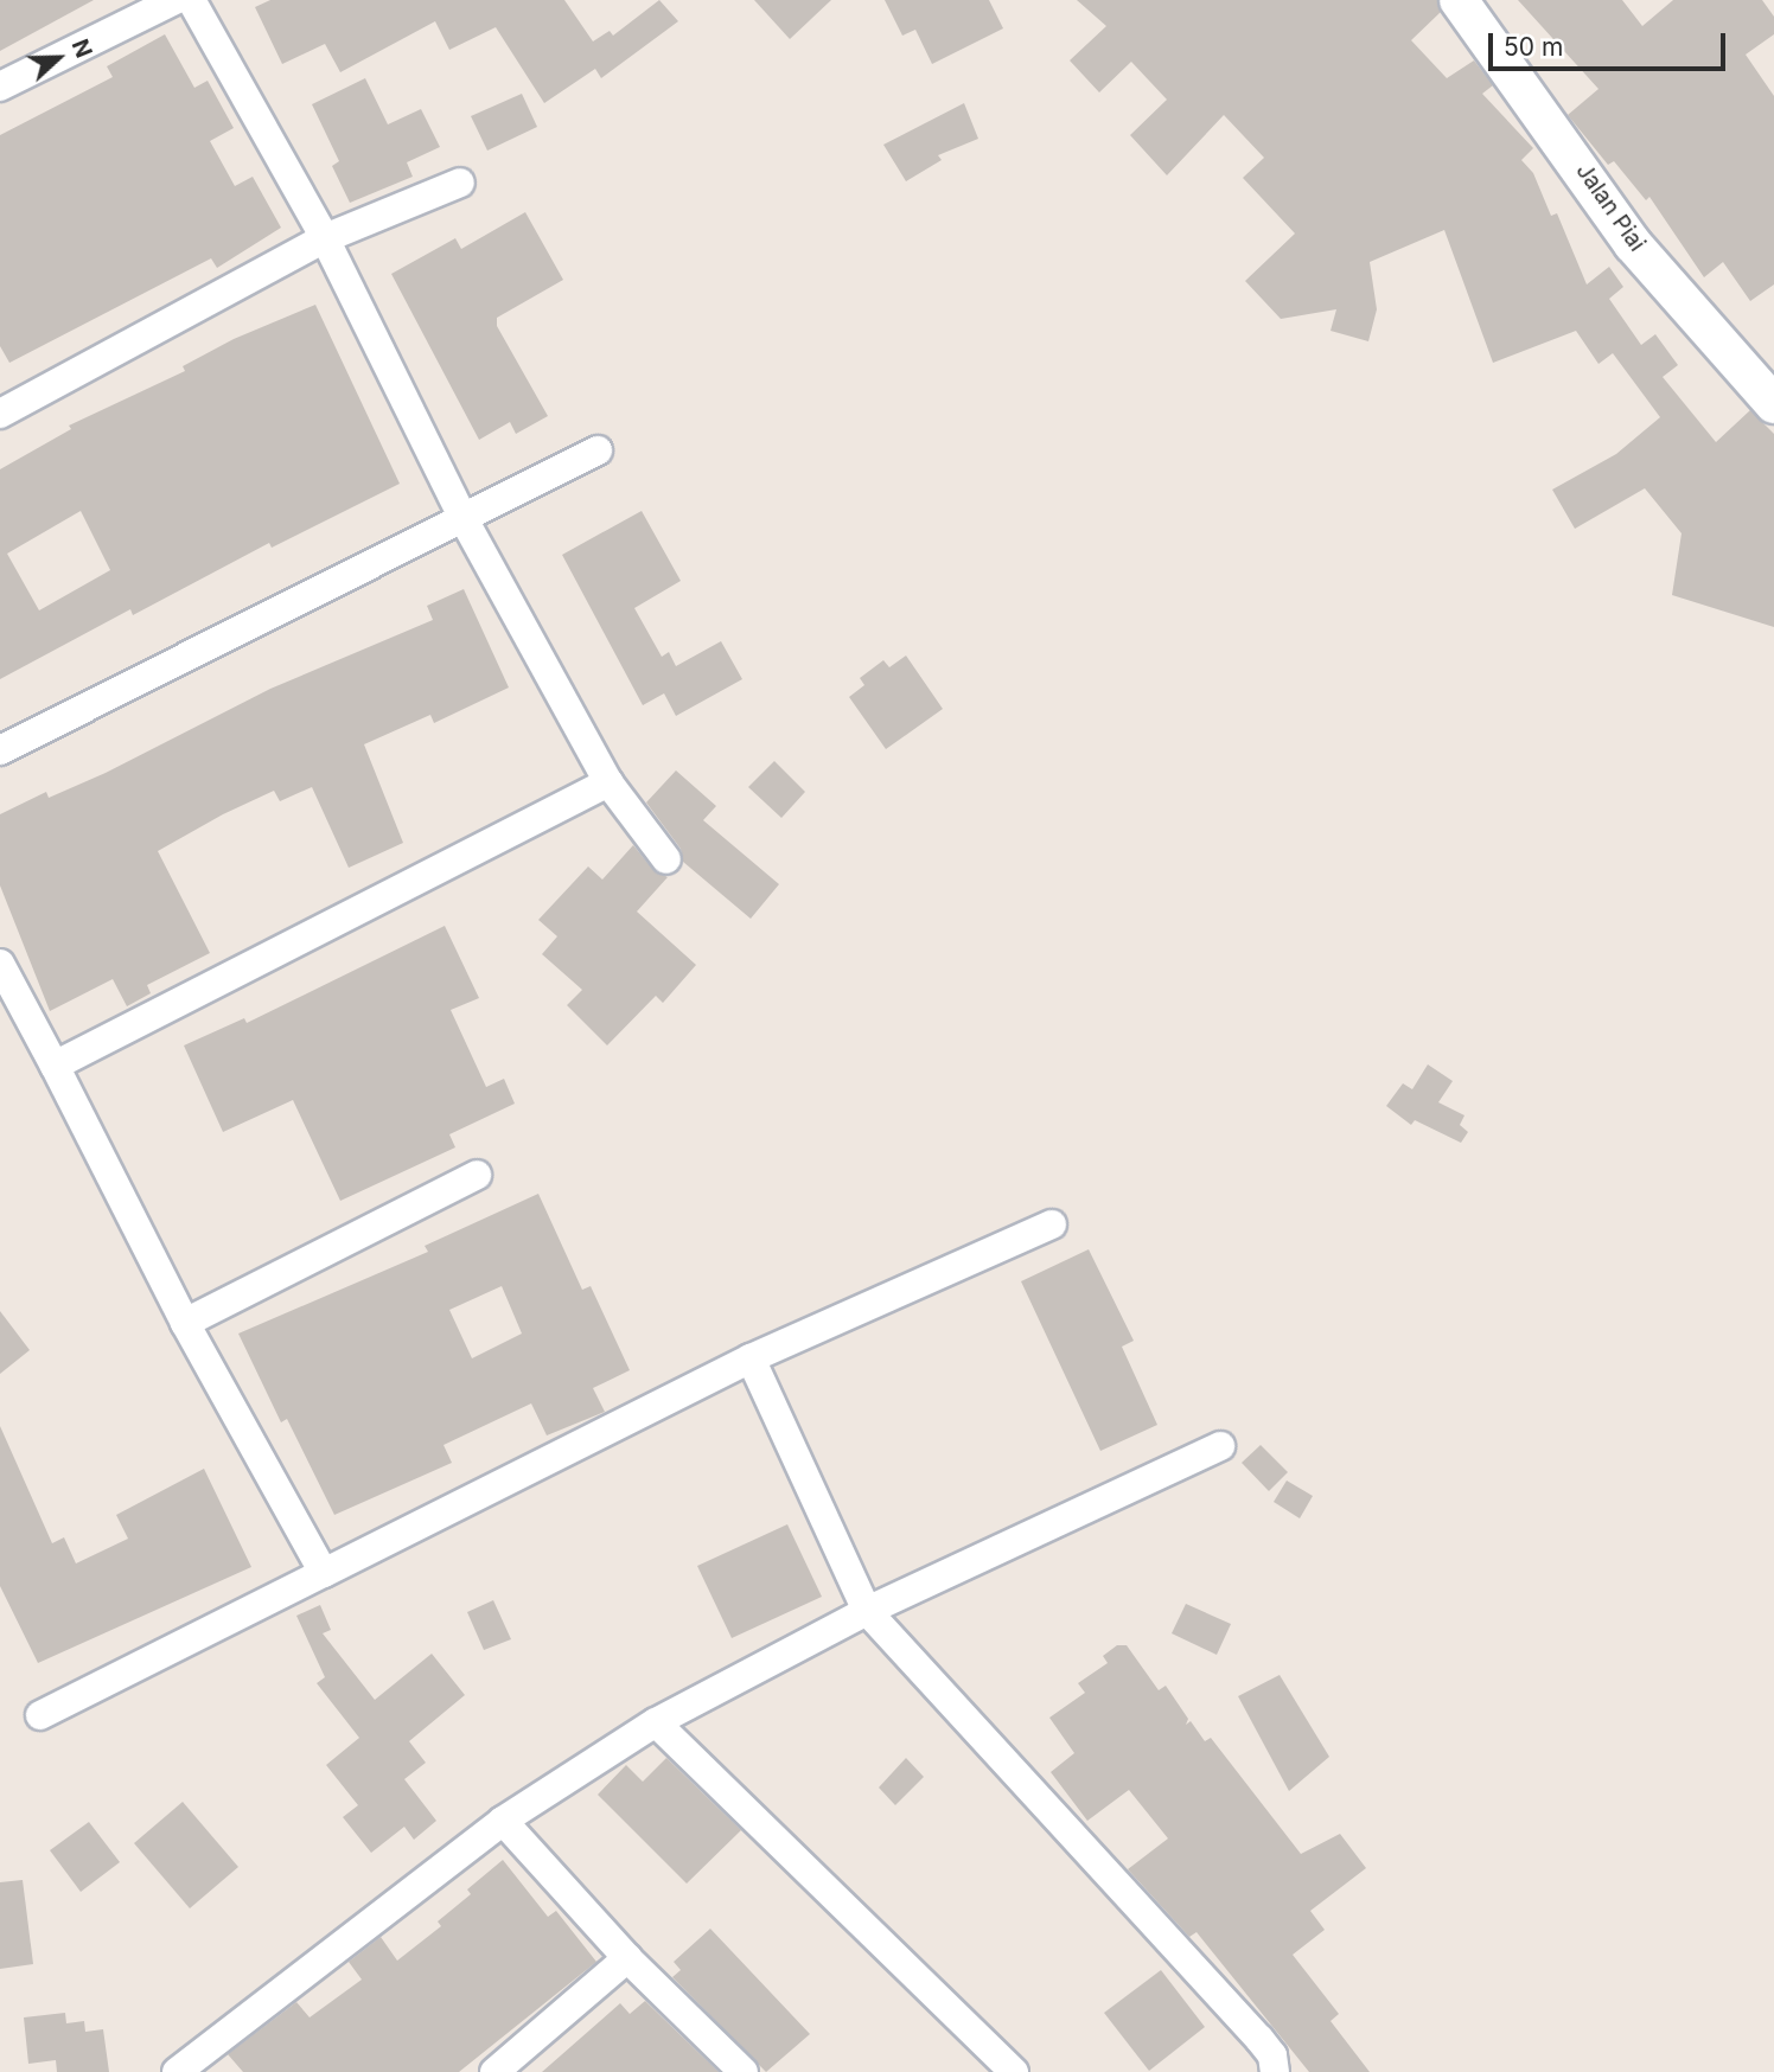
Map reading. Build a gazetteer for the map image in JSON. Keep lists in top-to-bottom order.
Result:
{
  "streets": {
    "street": ["Jalan Piai"]
  },
  "scale_bar": "50 m",
  "north": "right"
}
